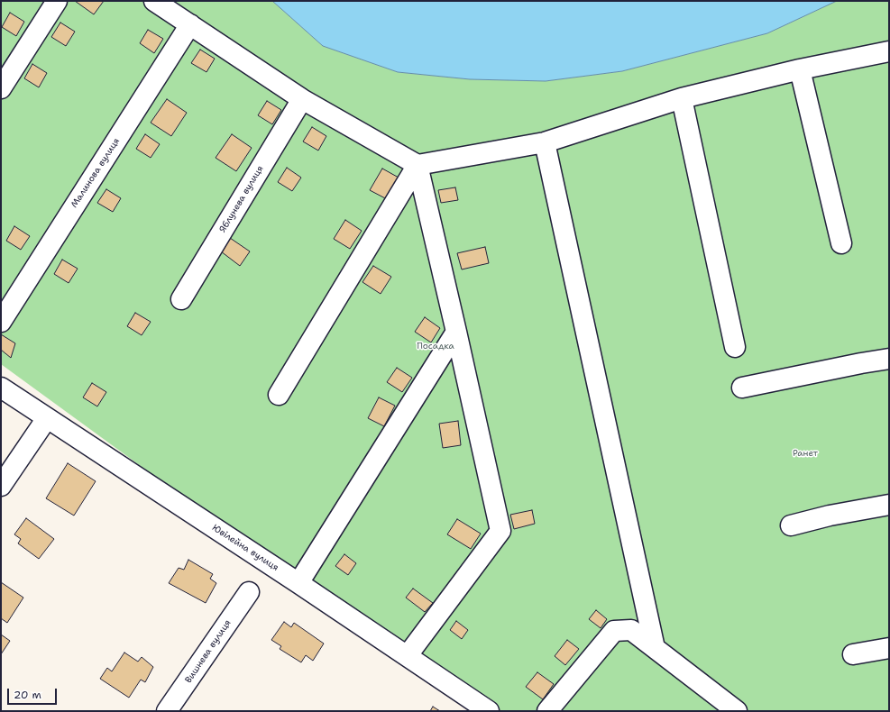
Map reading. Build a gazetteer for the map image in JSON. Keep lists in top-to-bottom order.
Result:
{
  "streets": {
    "street": [
      "Малинова вулиця",
      "Яблунева вулиця",
      "Ювілейна вулиця",
      "Вишнева вулиця"
    ]
  },
  "parks": ["Посадка", "Ранет"],
  "scale_bar": "20 m"
}
